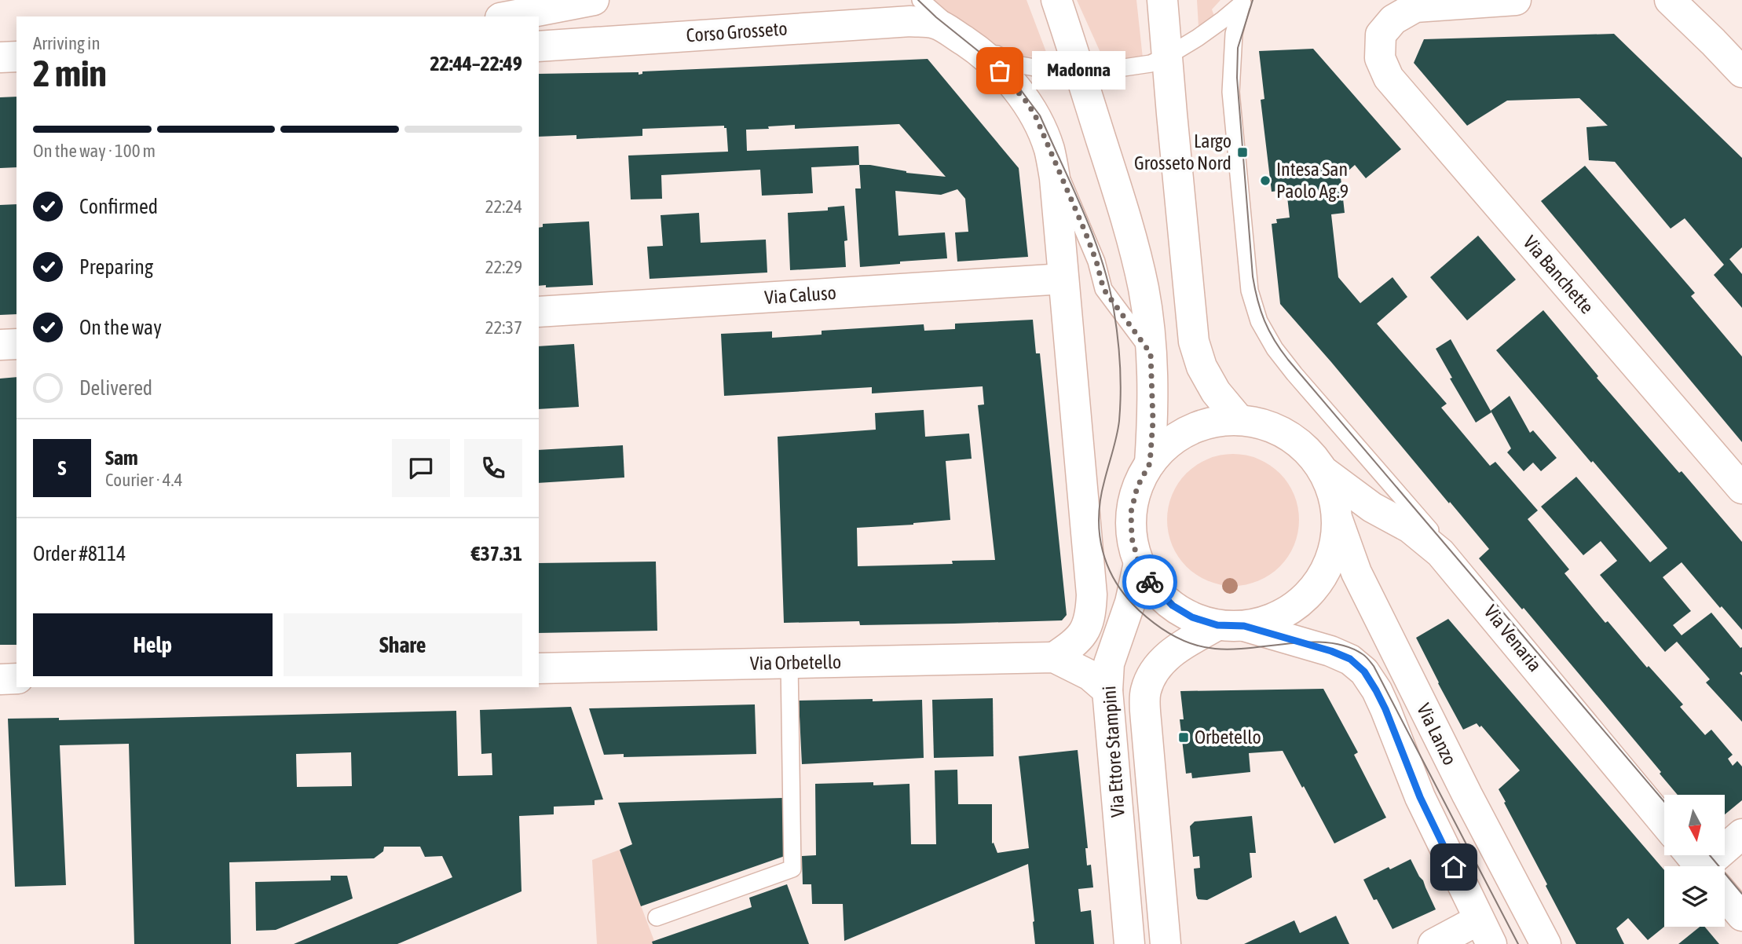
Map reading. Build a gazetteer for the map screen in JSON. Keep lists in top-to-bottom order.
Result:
{
  "streets": {
    "street": [
      "Corso Grosseto",
      "Via Banchette",
      "Via Caluso",
      "Via Venaria",
      "Via Orbetello",
      "Via Lanzo",
      "Via Ettore Stampini"
    ]
  },
  "crossings": [
    ["Via Orbetello", "Via Ettore Stampini"],
    ["Via Lanzo", "Via Ettore Stampini"]
  ],
  "places": {
    "other": ["Madonna", "Intesa San Paolo Ag.9"],
    "transit": ["Largo Grosseto Nord", "Orbetello"]
  },
  "north": "bottom",
  "page": {
    "heading": ["2 min", "Arriving in", "22:44–22:49"],
    "panel": [
      "Sam",
      "Courier · 4.4",
      "Order #8114",
      "€37.31"
    ],
    "bubble": "Madonna",
    "bar": "On the way · 100 m",
    "list": [
      ["Confirmed", "22:24"],
      ["Preparing", "22:29"],
      ["On the way", "22:37"],
      "Delivered"
    ],
    "round": "S",
    "buttons": ["Help", "Share"]
  }
}
